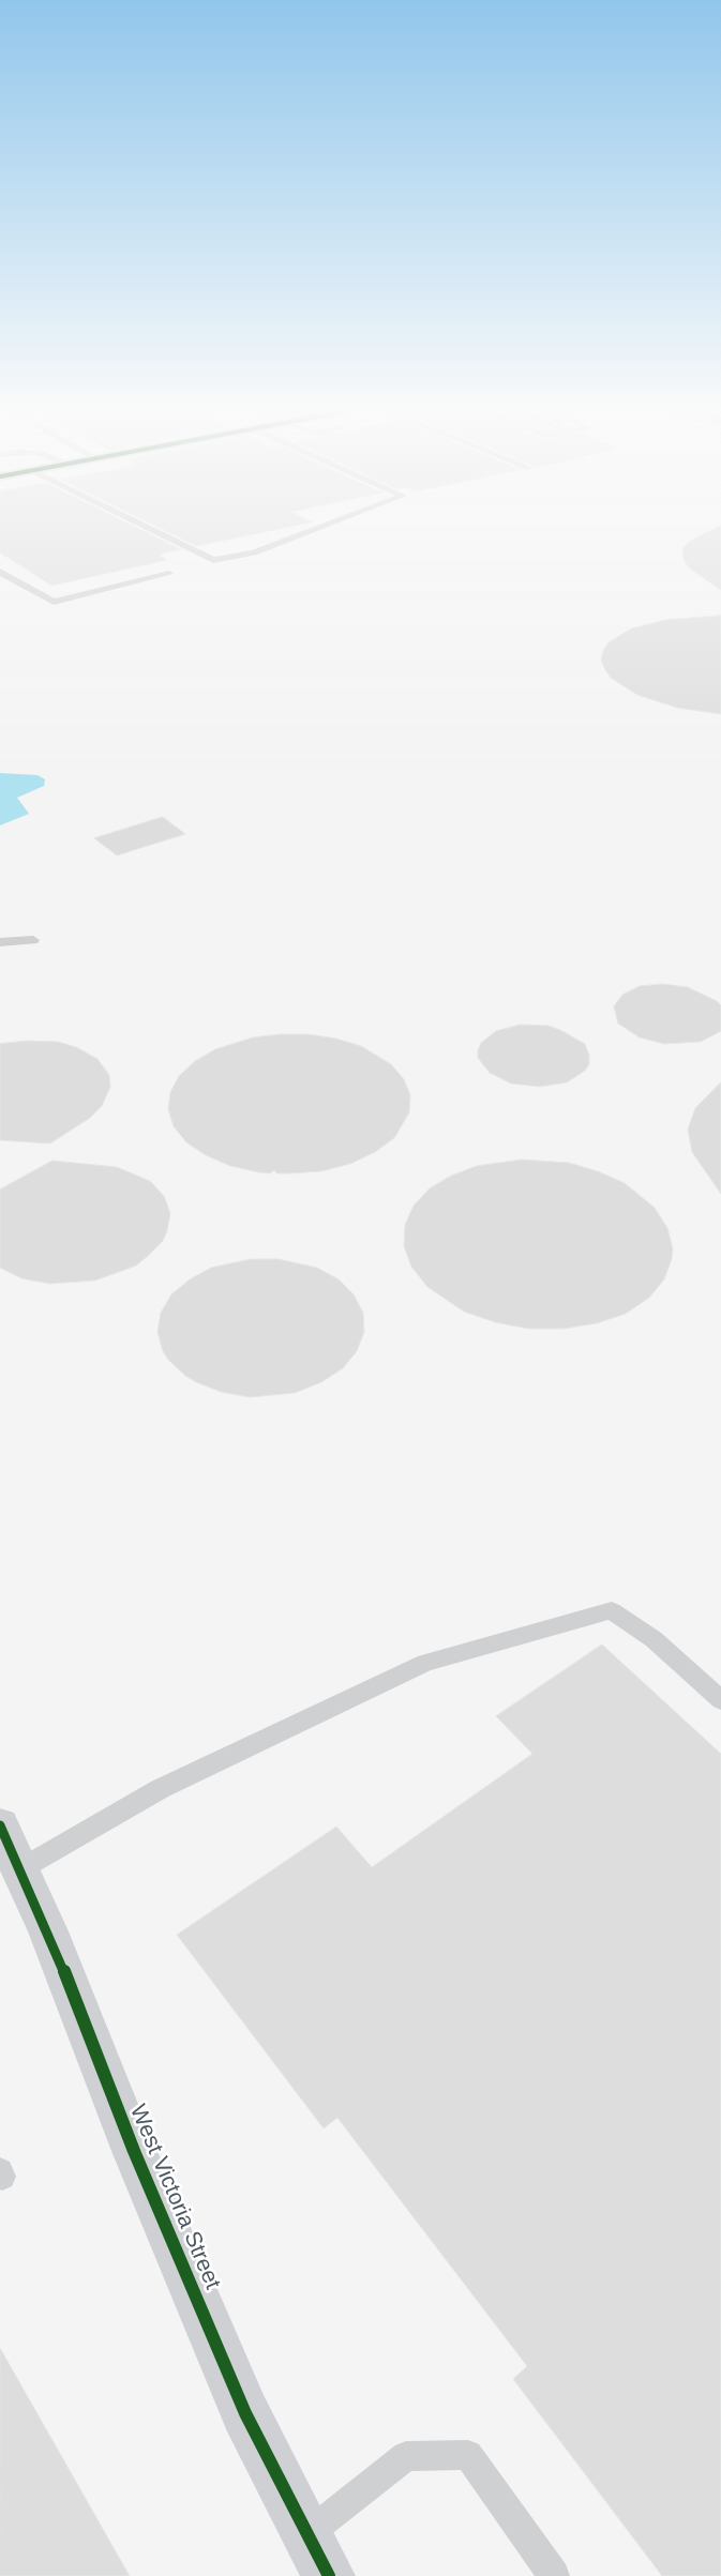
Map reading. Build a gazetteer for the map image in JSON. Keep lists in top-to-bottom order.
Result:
{
  "streets": {
    "street": ["West Victoria Street"]
  }
}
